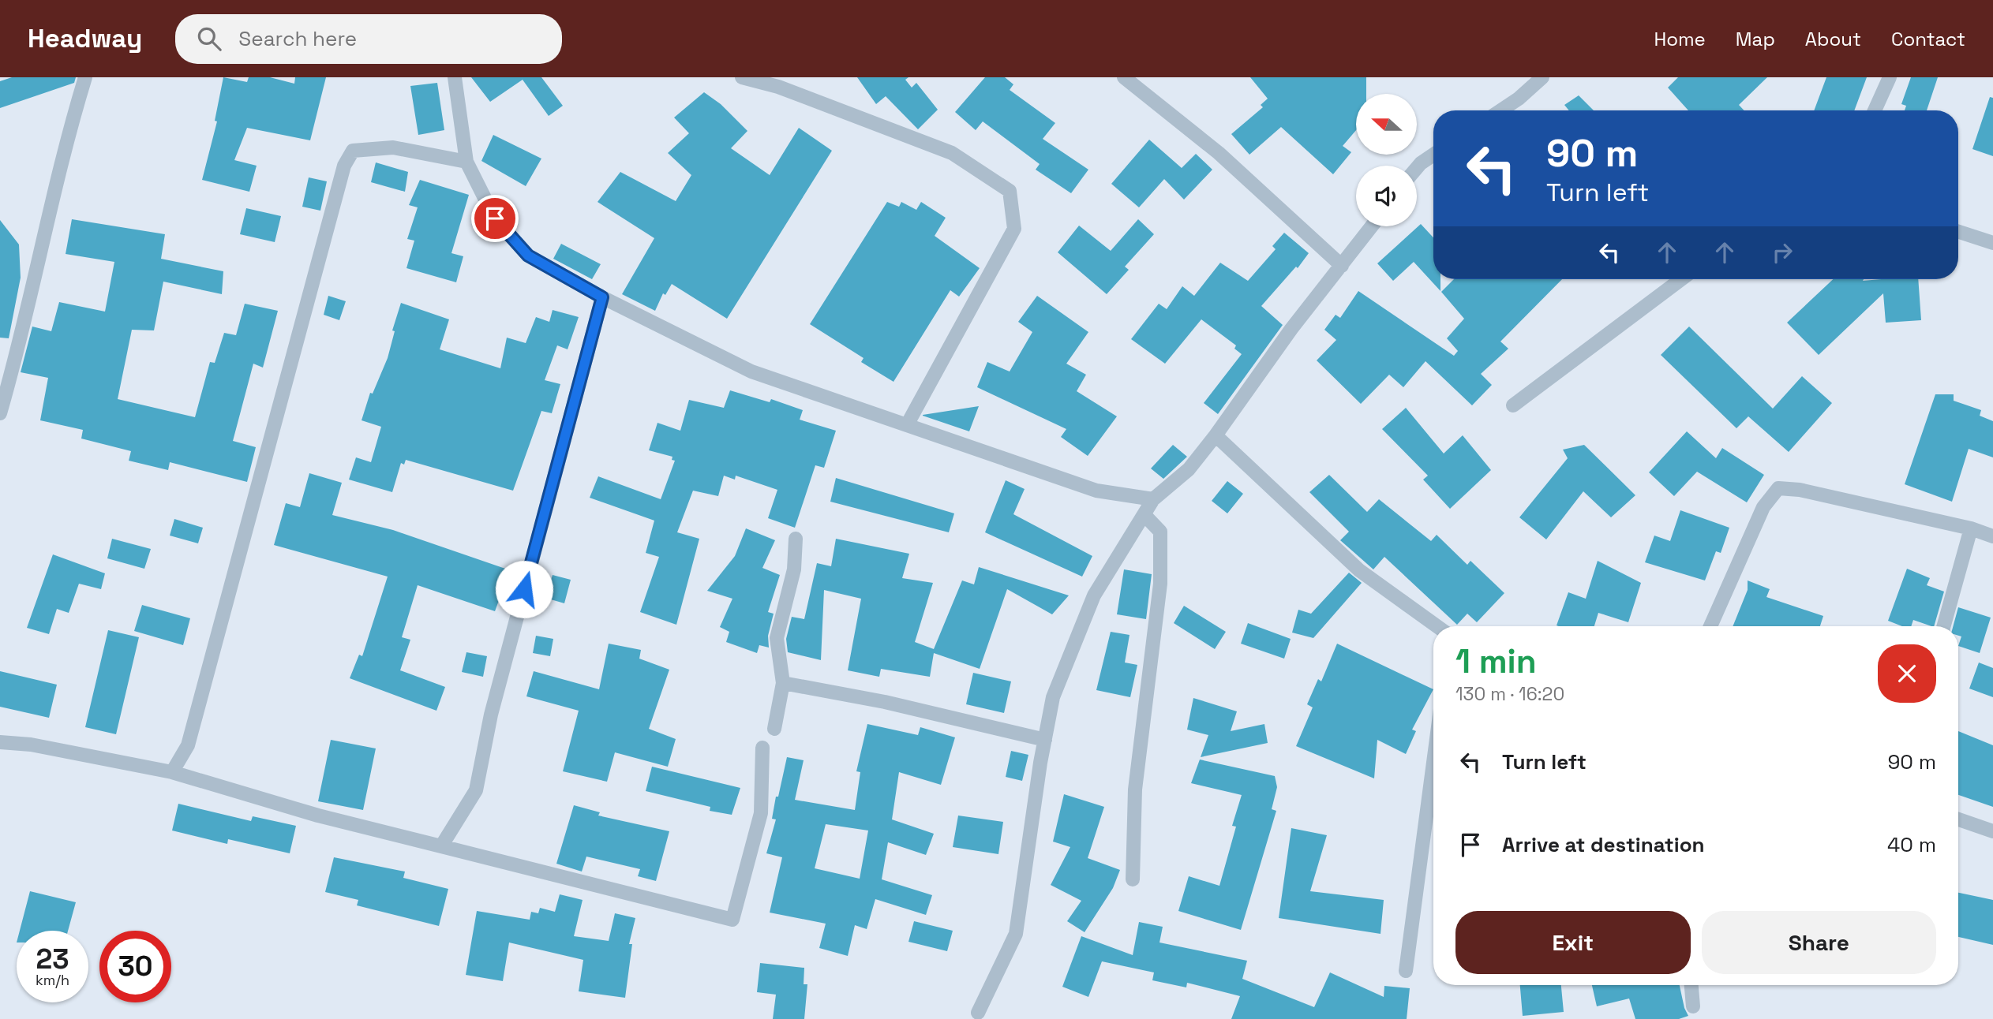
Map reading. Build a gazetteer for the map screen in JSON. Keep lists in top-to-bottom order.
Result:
{
  "north": "left",
  "page": {
    "header": "Headway",
    "search": "Search here",
    "nav": [
      "Home",
      "Map",
      "About",
      "Contact"
    ],
    "turn": ["90 m", "Turn left"],
    "heading": ["1 min", "130 m · 16:20"],
    "list": [
      {
        "name": "Turn left",
        "value": "90 m"
      },
      {
        "name": "Arrive at destination",
        "value": "40 m"
      }
    ],
    "buttons": ["Exit", "Share"],
    "speed": "23 km/h",
    "limit": "30"
  }
}
